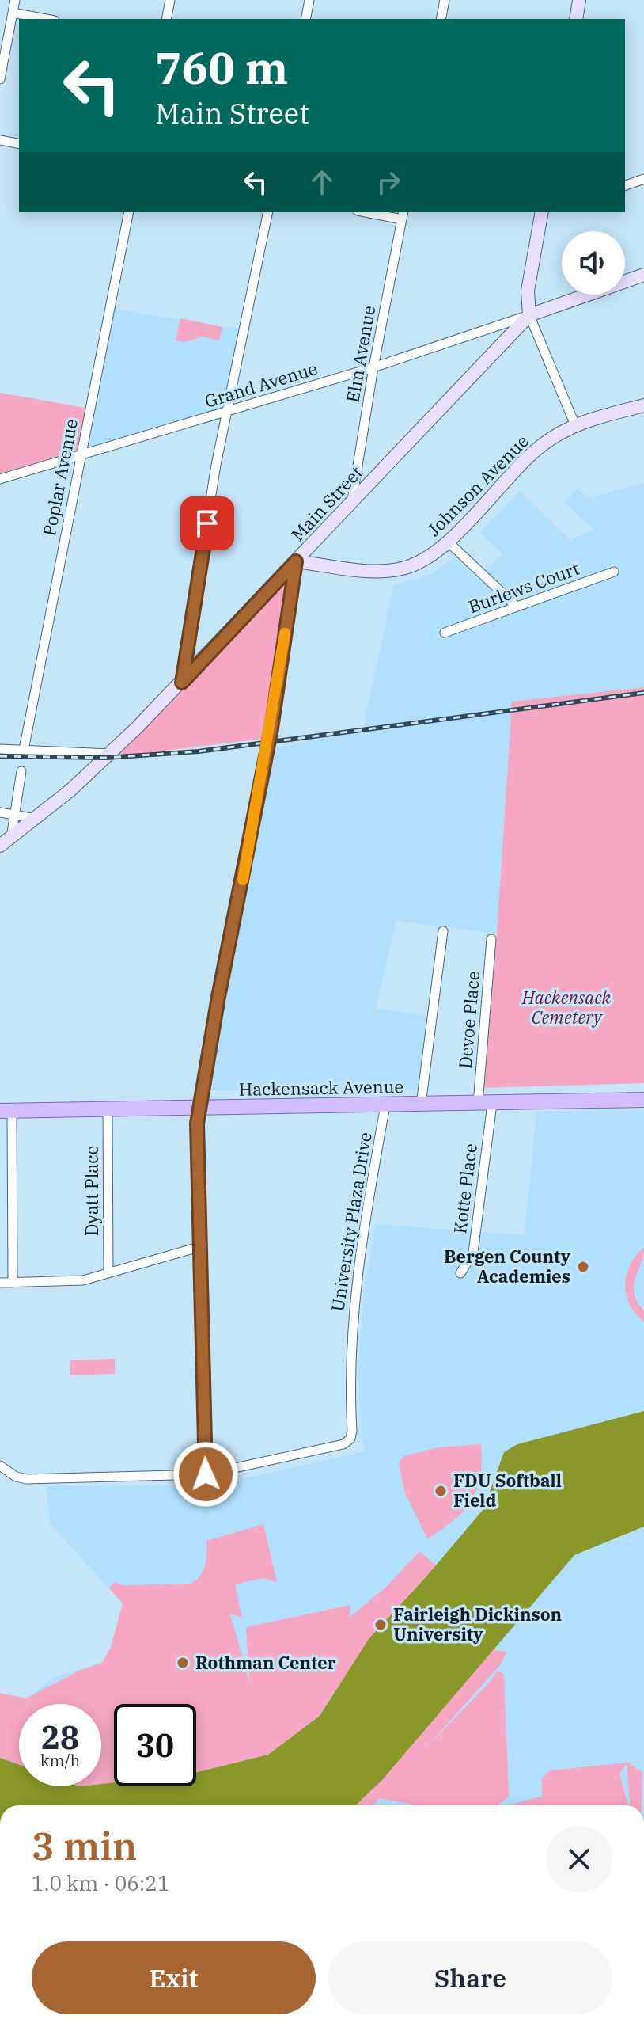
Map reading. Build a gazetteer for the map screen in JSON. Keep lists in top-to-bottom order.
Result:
{
  "streets": {
    "main road": ["Johnson Avenue", "Main Street", "Hackensack Avenue"],
    "street": [
      "Elm Avenue",
      "Grand Avenue",
      "Poplar Avenue",
      "Burlews Court",
      "Devoe Place",
      "Kotte Place",
      "Dyatt Place",
      "University Plaza Drive"
    ]
  },
  "crossings": [
    ["Elm Avenue", "Grand Avenue"],
    ["Elm Avenue", "Main Street"],
    ["Grand Avenue", "Poplar Avenue"],
    ["Grand Avenue", "Main Street"],
    ["Johnson Avenue", "Main Street"],
    ["Devoe Place", "Hackensack Avenue"],
    ["Devoe Place", "Kotte Place"],
    ["Hackensack Avenue", "Kotte Place"],
    ["Hackensack Avenue", "Dyatt Place"],
    ["Hackensack Avenue", "University Plaza Drive"]
  ],
  "parks": ["Hackensack Cemetery"],
  "places": [
    "Bergen County Academies",
    "FDU Softball Field",
    "Fairleigh Dickinson University",
    "Rothman Center"
  ],
  "page": {
    "turn": ["760 m", "Main Street"],
    "speed": "28 km/h",
    "limit": "30",
    "heading": ["3 min", "1.0 km · 06:21"],
    "buttons": ["Exit", "Share"]
  }
}
